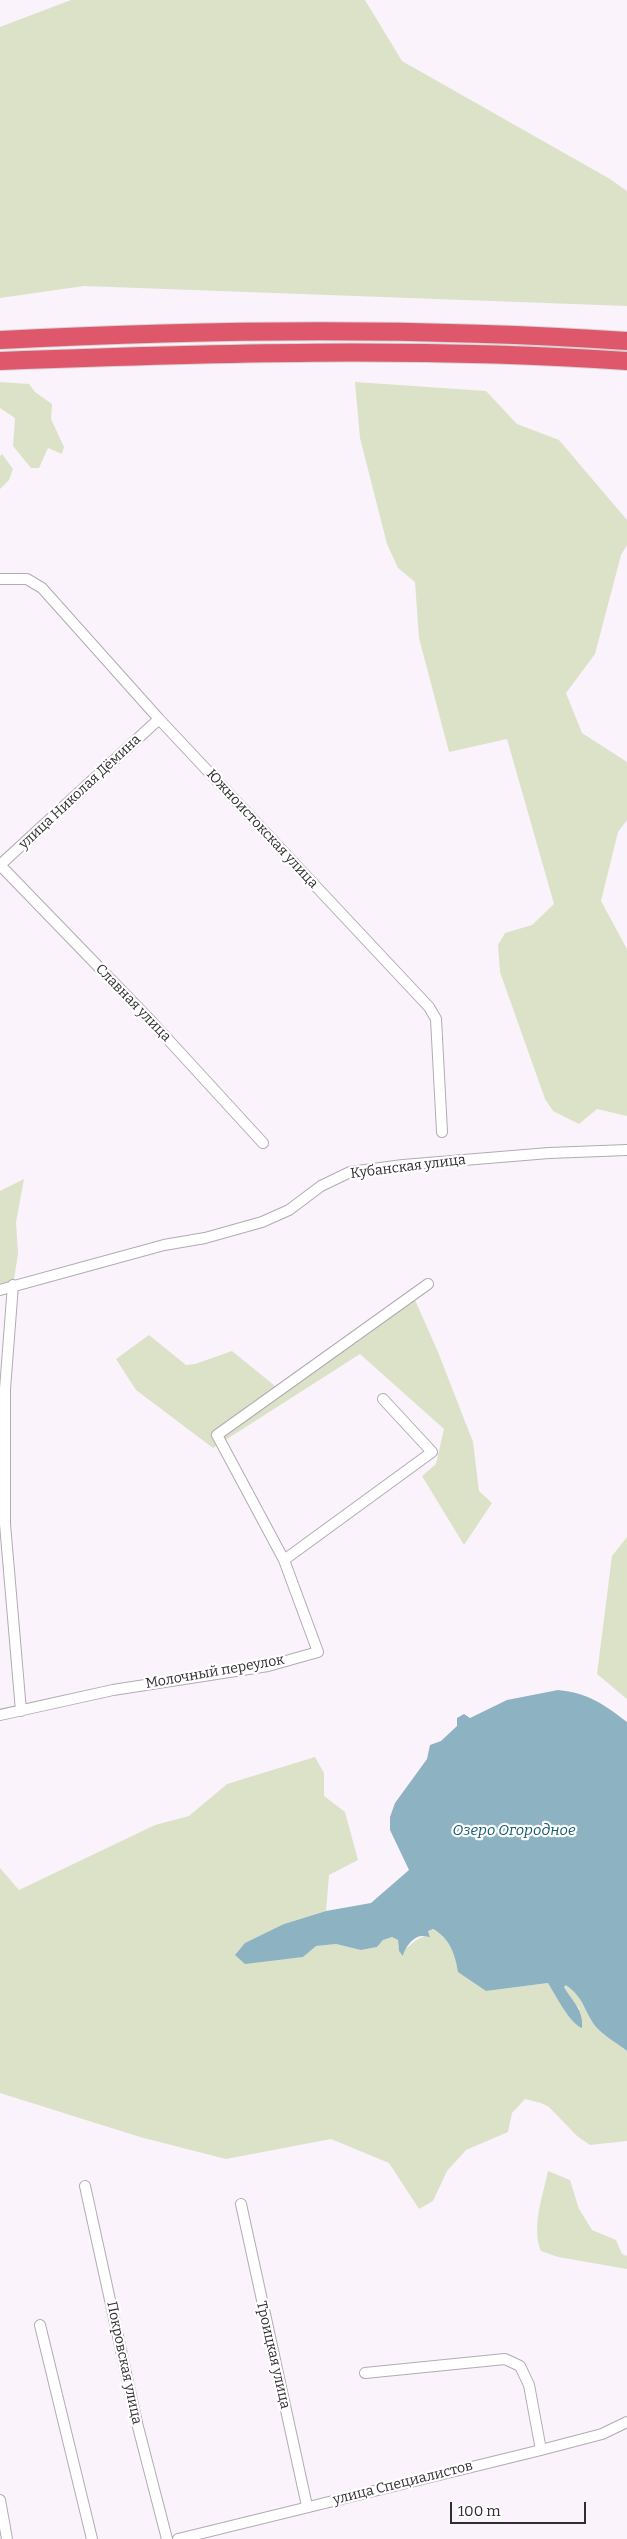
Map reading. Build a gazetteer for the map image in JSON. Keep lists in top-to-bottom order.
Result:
{
  "streets": {
    "street": [
      "улица Николая Дёмина",
      "Южноистокская улица",
      "Славная улица",
      "Кубанская улица",
      "Молочный переулок",
      "Троицкая улица",
      "Покровская улица",
      "улица Специалистов"
    ]
  },
  "crossings": [
    ["улица Николая Дёмина", "Южноистокская улица"],
    ["улица Николая Дёмина", "Славная улица"],
    ["Троицкая улица", "улица Специалистов"]
  ],
  "water": ["Озеро Огородное"],
  "scale_bar": "100 m"
}
